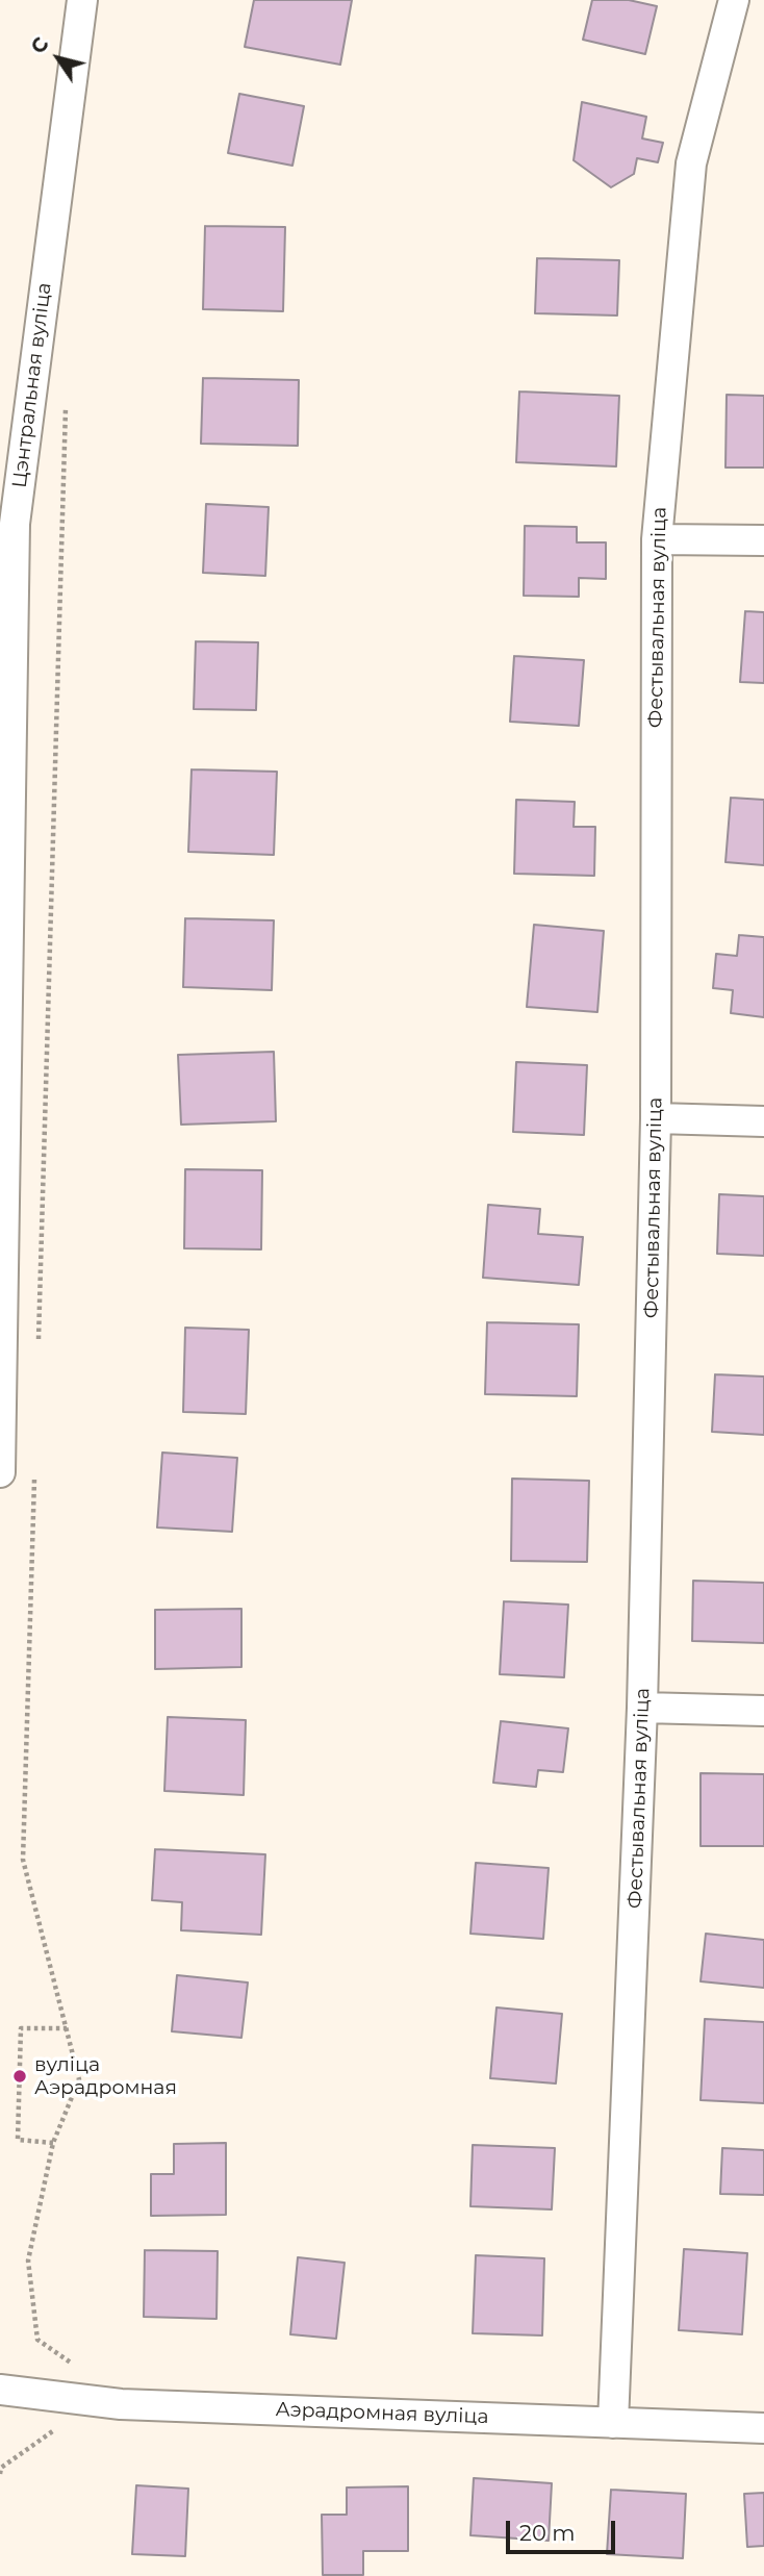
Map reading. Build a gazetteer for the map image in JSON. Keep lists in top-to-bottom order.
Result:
{
  "streets": {
    "street": ["Цэнтральная вуліца", "Фестывальная вуліца", "Аэрадромная вуліца"]
  },
  "crossings": [
    ["Фестывальная вуліца", "Аэрадромная вуліца"]
  ],
  "places": ["вуліца Аэрадромная"],
  "scale_bar": "20 m",
  "north": "top left"
}
